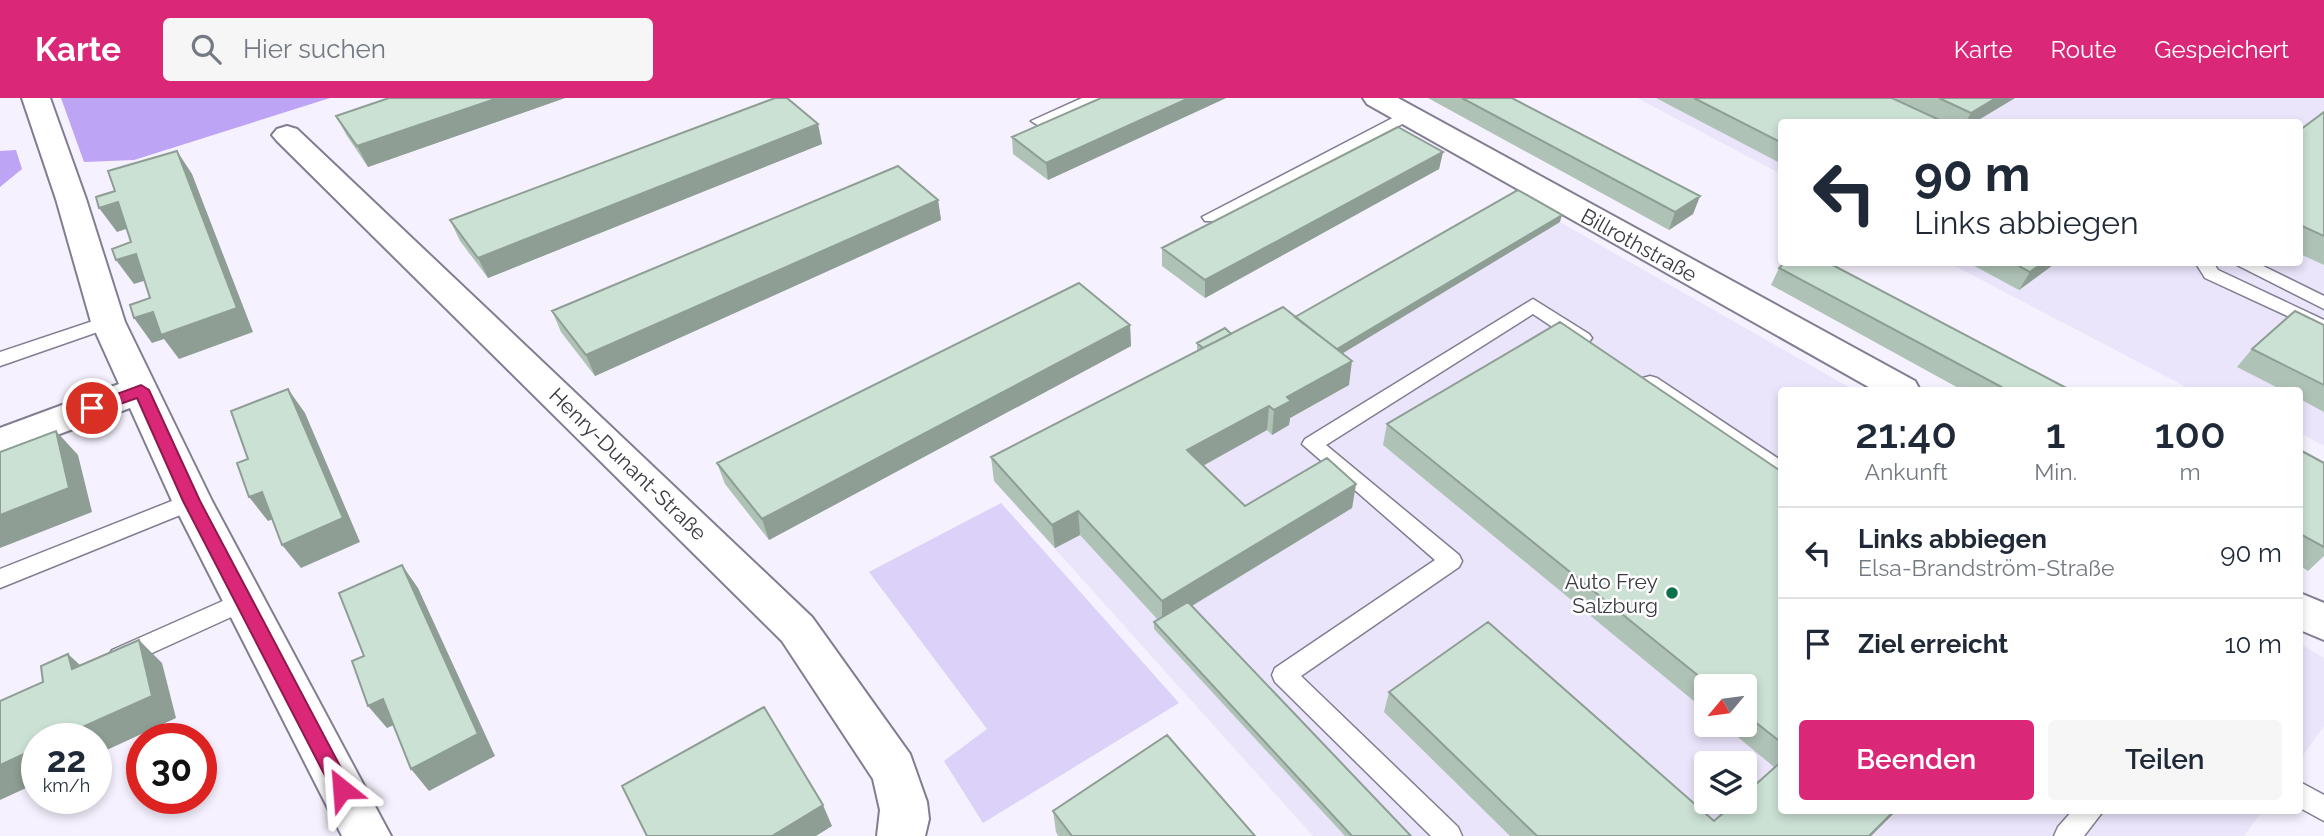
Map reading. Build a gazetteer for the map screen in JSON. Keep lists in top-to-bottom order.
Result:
{
  "streets": {
    "street": ["Billrothstraße", "Henry-Dunant-Straße"]
  },
  "places": ["Auto Frey Salzburg"],
  "north": "bottom left",
  "page": {
    "header": "Karte",
    "search": "Hier suchen",
    "nav": ["Karte", "Route", "Gespeichert"],
    "turn": ["90 m", "Links abbiegen"],
    "eta": [
      "21:40",
      "Ankunft",
      "1",
      "Min.",
      "100",
      "m"
    ],
    "list": [
      {
        "name": "Links abbiegen",
        "note": "Elsa-Brandström-Straße",
        "value": "90 m"
      },
      {
        "name": "Ziel erreicht",
        "value": "10 m"
      }
    ],
    "buttons": ["Beenden", "Teilen"],
    "speed": "22 km/h",
    "limit": "30"
  }
}
